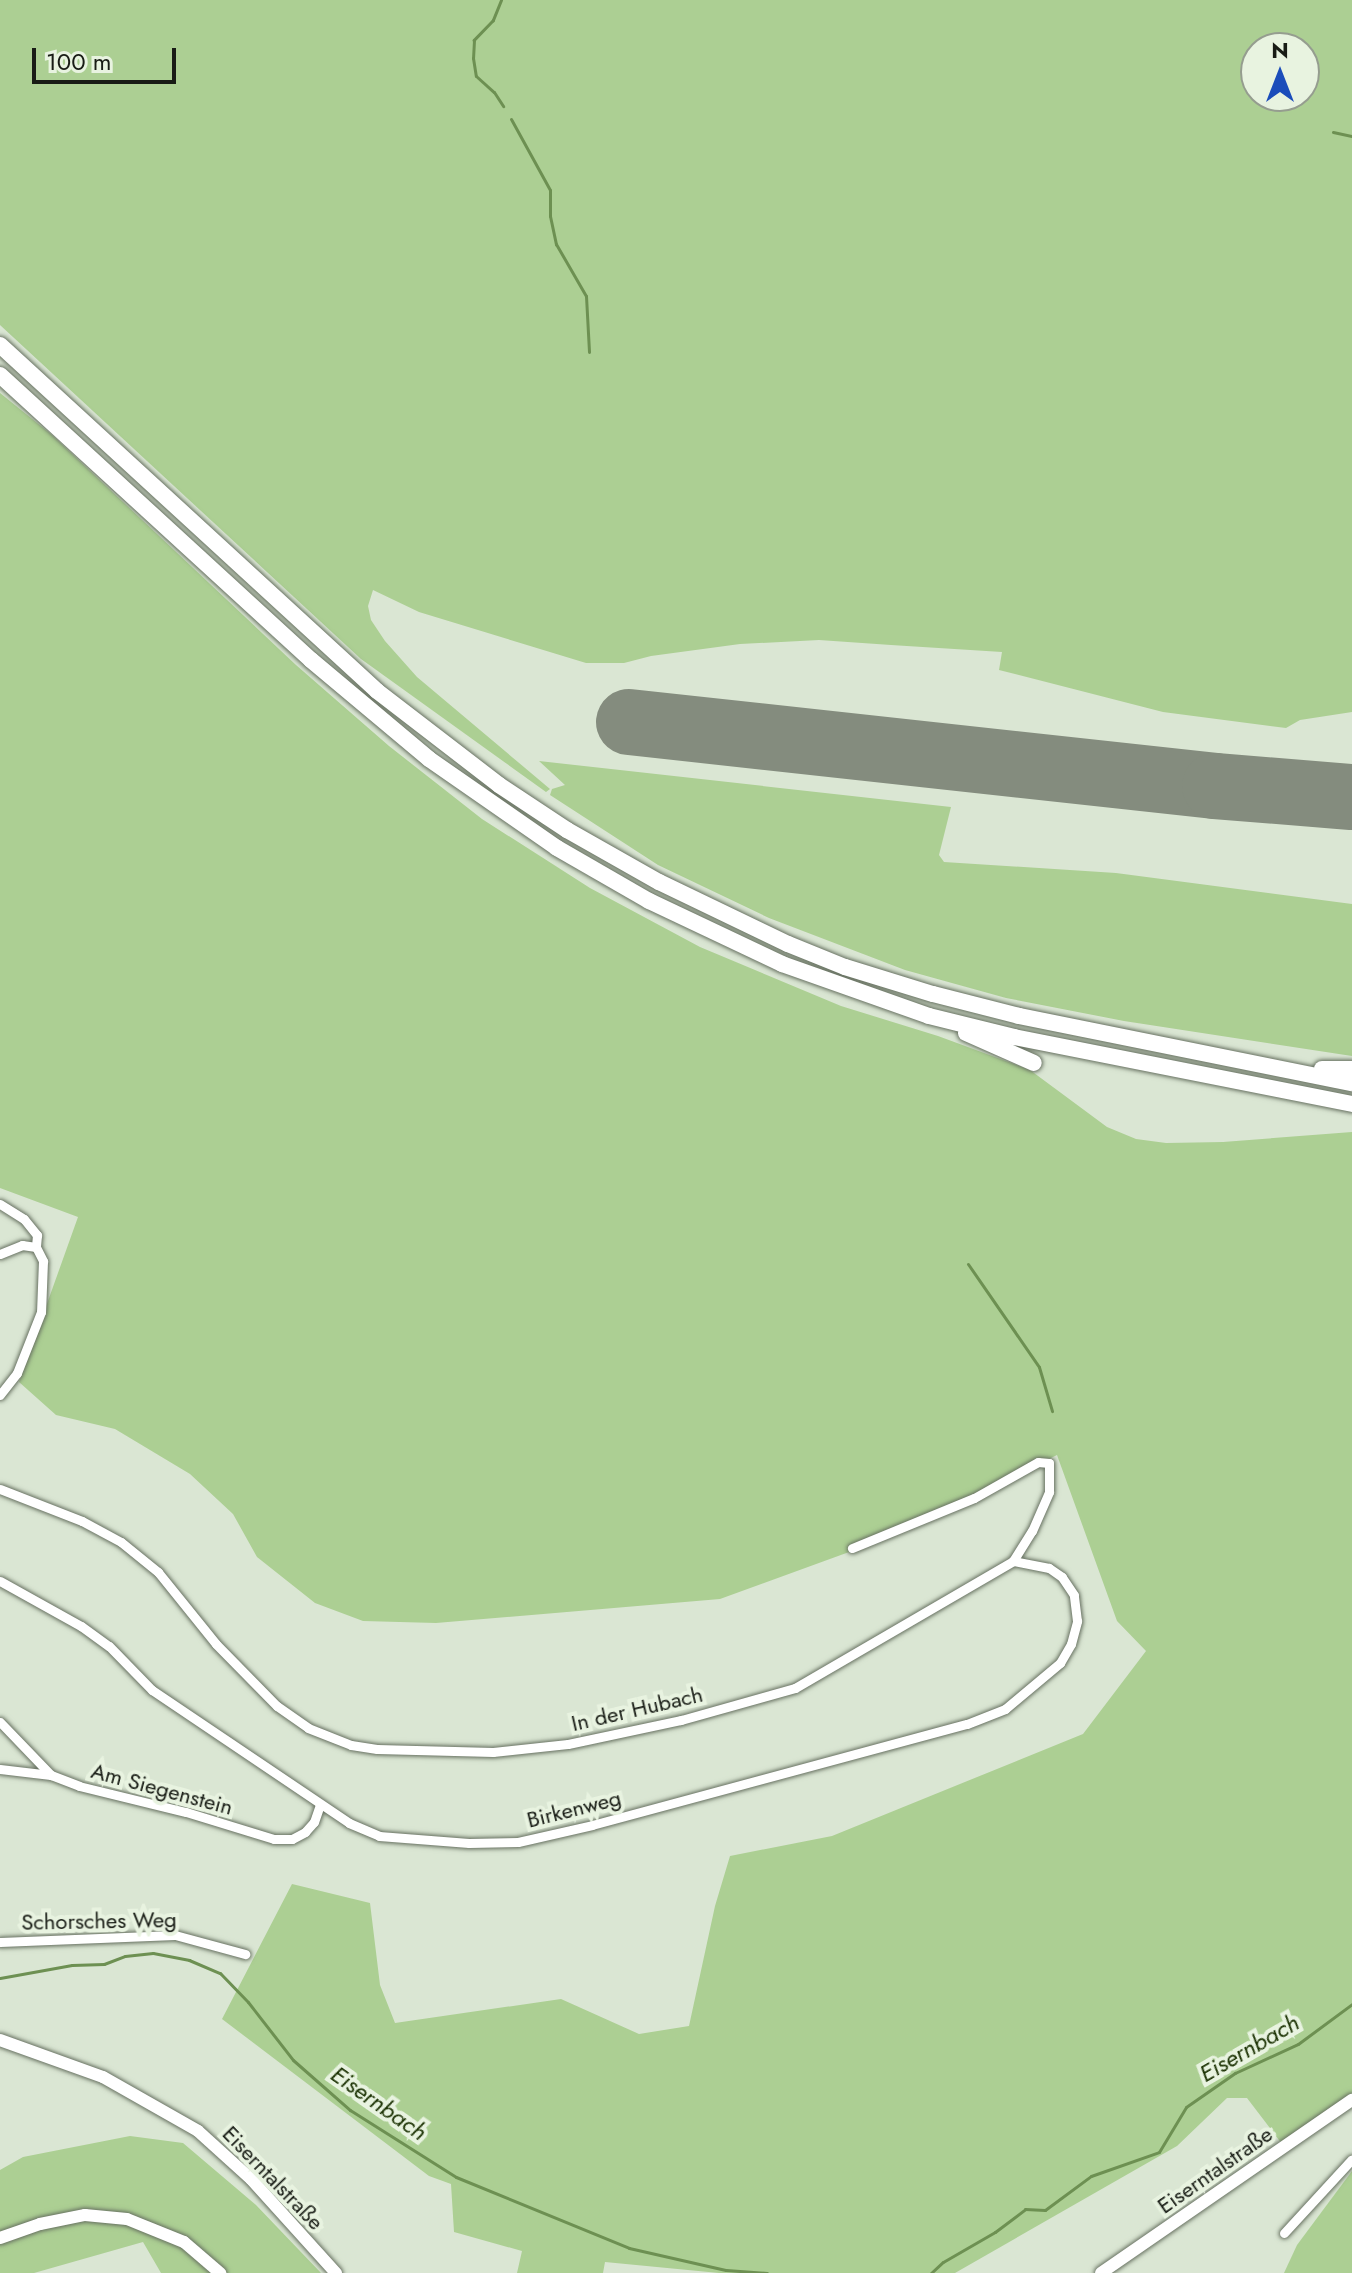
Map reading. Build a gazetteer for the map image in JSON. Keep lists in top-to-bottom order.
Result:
{
  "streets": {
    "main road": ["Eiserntalstraße"],
    "street": [
      "In der Hubach",
      "Am Siegenstein",
      "Birkenweg",
      "Schorsches Weg"
    ]
  },
  "crossings": [
    ["In der Hubach", "Birkenweg"],
    ["Am Siegenstein", "Birkenweg"]
  ],
  "water": ["Eisernbach"],
  "scale_bar": "100 m",
  "north": "top"
}
